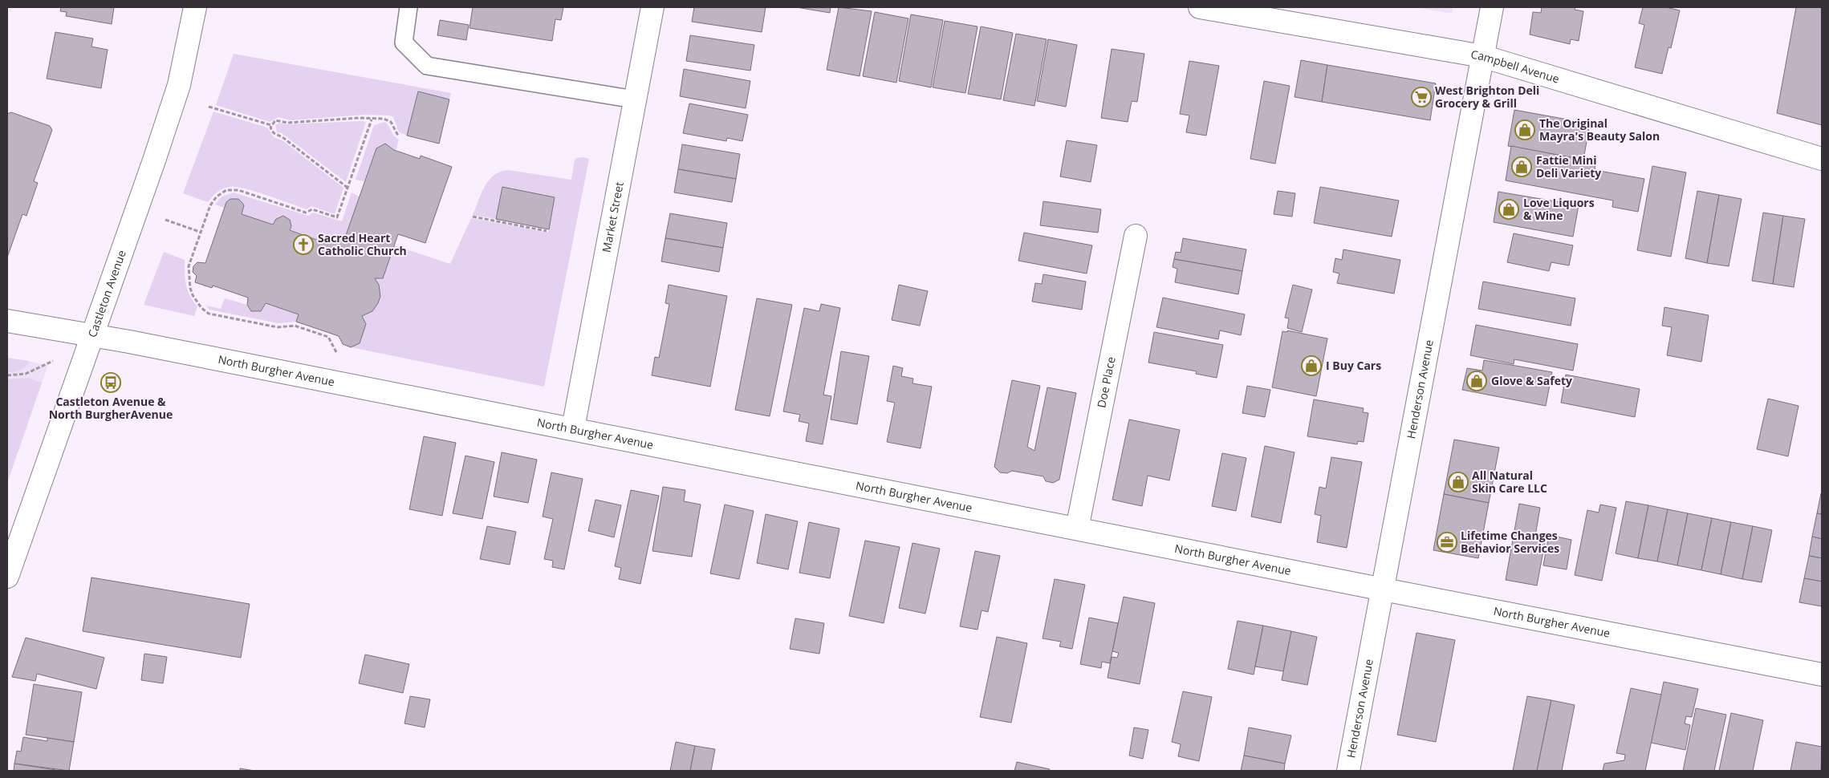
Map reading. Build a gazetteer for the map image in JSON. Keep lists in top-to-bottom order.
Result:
{
  "streets": {
    "street": [
      "Campbell Avenue",
      "Market Street",
      "Castleton Avenue",
      "North Burgher Avenue",
      "Doe Place",
      "Henderson Avenue"
    ]
  },
  "crossings": [
    ["Campbell Avenue", "Henderson Avenue"],
    ["Market Street", "North Burgher Avenue"],
    ["Castleton Avenue", "North Burgher Avenue"],
    ["North Burgher Avenue", "Doe Place"],
    ["North Burgher Avenue", "Henderson Avenue"]
  ],
  "places": {
    "supermarket": ["West Brighton Deli Grocery & Grill"],
    "shop": [
      "The Original Mayra's Beauty Salon",
      "Fattie Mini Deli Variety",
      "Love Liquors & Wine",
      "I Buy Cars",
      "Glove & Safety",
      "All Natural Skin Care LLC"
    ],
    "church": ["Sacred Heart Catholic Church"],
    "bus stop": ["Castleton Avenue & North BurgherAvenue"],
    "office": ["Lifetime Changes Behavior Services"]
  }
}
